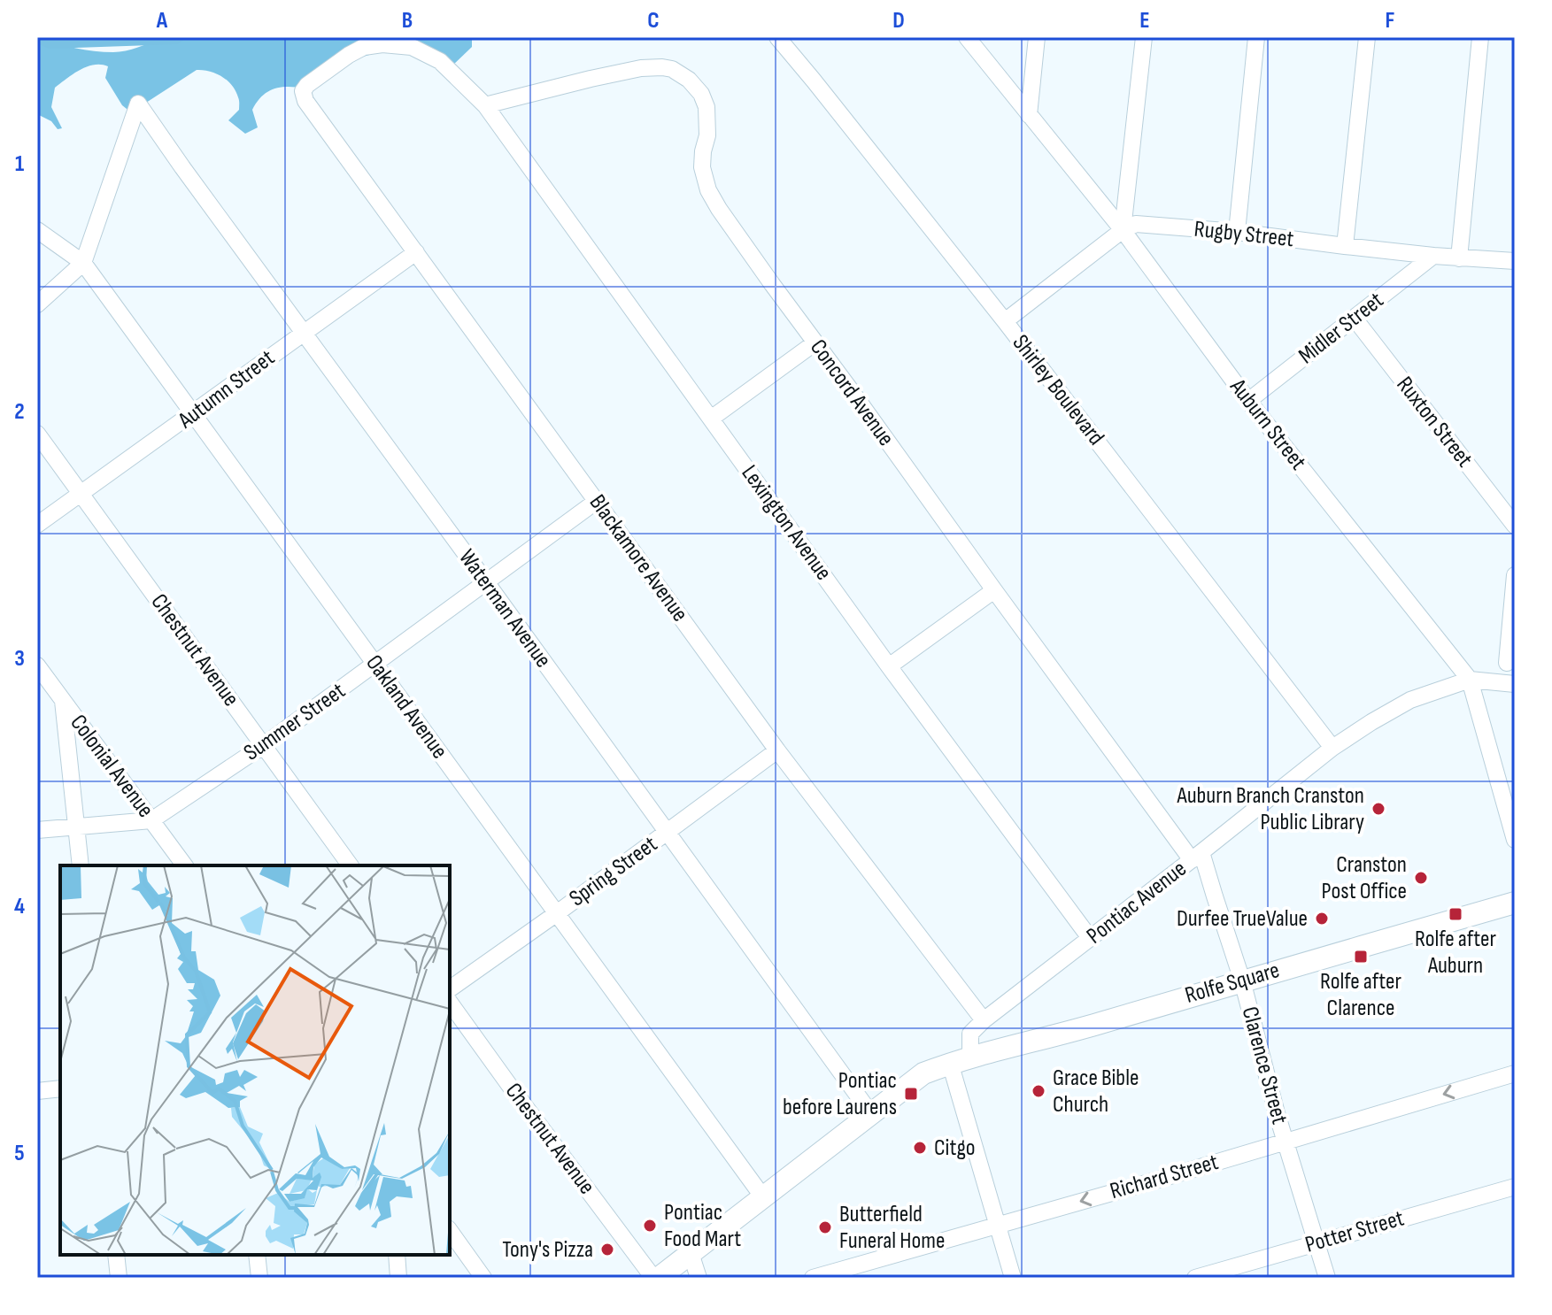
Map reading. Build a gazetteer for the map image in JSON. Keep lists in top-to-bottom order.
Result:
{
  "streets": {
    "main road": ["Rolfe Square"],
    "street": [
      "Rugby Street",
      "Midler Street",
      "Autumn Street",
      "Shirley Boulevard",
      "Concord Avenue",
      "Ruxton Street",
      "Auburn Street",
      "Lexington Avenue",
      "Blackamore Avenue",
      "Waterman Avenue",
      "Chestnut Avenue",
      "Oakland Avenue",
      "Summer Street",
      "Colonial Avenue",
      "Spring Street",
      "Pontiac Avenue",
      "Clarence Street",
      "Richard Street",
      "Potter Street"
    ]
  },
  "crossings": [
    ["Rugby Street", "Midler Street"],
    ["Rugby Street", "Auburn Street"],
    ["Midler Street", "Ruxton Street"],
    ["Midler Street", "Auburn Street"],
    ["Autumn Street", "Blackamore Avenue"],
    ["Autumn Street", "Waterman Avenue"],
    ["Autumn Street", "Chestnut Avenue"],
    ["Autumn Street", "Oakland Avenue"],
    ["Shirley Boulevard", "Pontiac Avenue"],
    ["Concord Avenue", "Lexington Avenue"],
    ["Concord Avenue", "Pontiac Avenue"],
    ["Concord Avenue", "Clarence Street"],
    ["Auburn Street", "Pontiac Avenue"],
    ["Lexington Avenue", "Blackamore Avenue"],
    ["Lexington Avenue", "Pontiac Avenue"],
    ["Blackamore Avenue", "Summer Street"],
    ["Blackamore Avenue", "Spring Street"],
    ["Blackamore Avenue", "Pontiac Avenue"],
    ["Waterman Avenue", "Oakland Avenue"],
    ["Waterman Avenue", "Summer Street"],
    ["Waterman Avenue", "Spring Street"],
    ["Chestnut Avenue", "Summer Street"],
    ["Oakland Avenue", "Summer Street"],
    ["Oakland Avenue", "Spring Street"],
    ["Summer Street", "Colonial Avenue"],
    ["Pontiac Avenue", "Rolfe Square"],
    ["Pontiac Avenue", "Clarence Street"],
    ["Rolfe Square", "Clarence Street"],
    ["Clarence Street", "Richard Street"],
    ["Clarence Street", "Potter Street"]
  ],
  "one_way": ["Richard Street"],
  "places": {
    "other": [
      "Auburn Branch Cranston Public Library",
      "Cranston Post Office",
      "Durfee TrueValue",
      "Grace Bible Church",
      "Citgo",
      "Pontiac Food Mart",
      "Butterfield Funeral Home",
      "Tony's Pizza"
    ],
    "transit": ["Rolfe after Auburn", "Rolfe after Clarence", "Pontiac before Laurens"]
  },
  "grid": {
    "columns": [
      "A",
      "B",
      "C",
      "D",
      "E",
      "F"
    ],
    "rows": [
      "1",
      "2",
      "3",
      "4",
      "5"
    ]
  }
}
